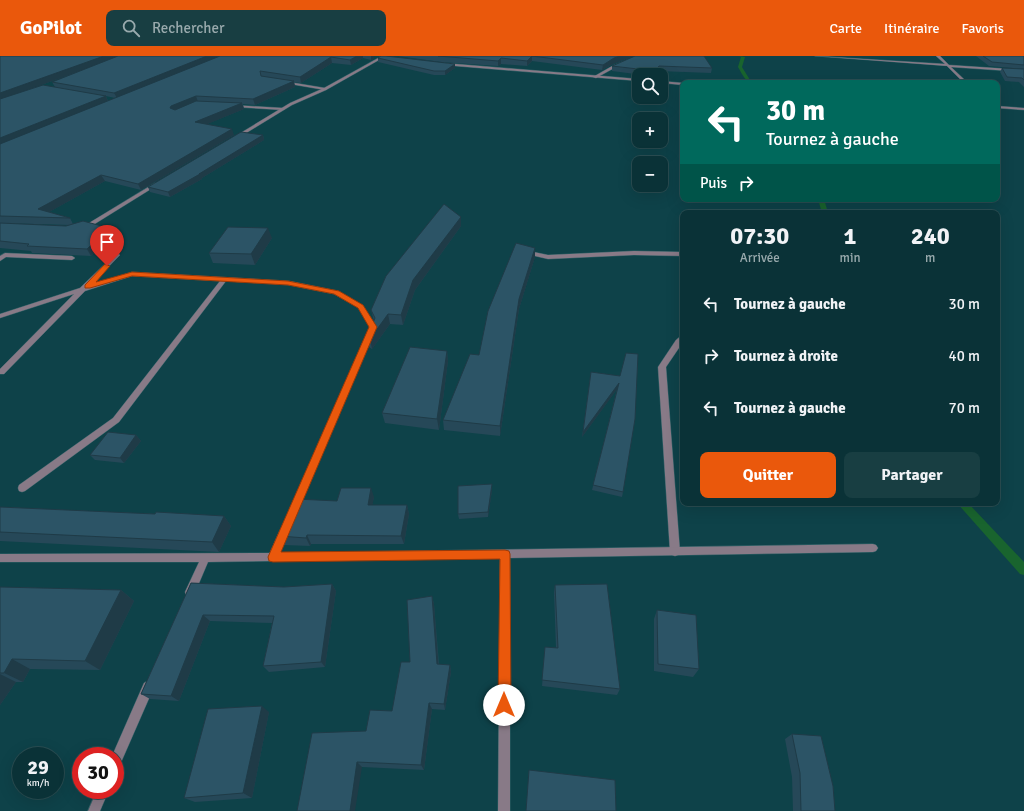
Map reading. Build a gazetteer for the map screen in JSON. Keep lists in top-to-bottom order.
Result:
{
  "page": {
    "header": "GoPilot",
    "search": "Rechercher",
    "nav": ["Carte", "Itinéraire", "Favoris"],
    "map_buttons": ["+", "−"],
    "turn": ["30 m", "Tournez à gauche"],
    "then": "Puis",
    "eta": [
      "07:30",
      "Arrivée",
      "1",
      "min",
      "240",
      "m"
    ],
    "list": [
      {
        "name": "Tournez à gauche",
        "value": "30 m"
      },
      {
        "name": "Tournez à droite",
        "value": "40 m"
      },
      {
        "name": "Tournez à gauche",
        "value": "70 m"
      }
    ],
    "buttons": ["Quitter", "Partager"],
    "speed": "29 km/h",
    "limit": "30"
  }
}
